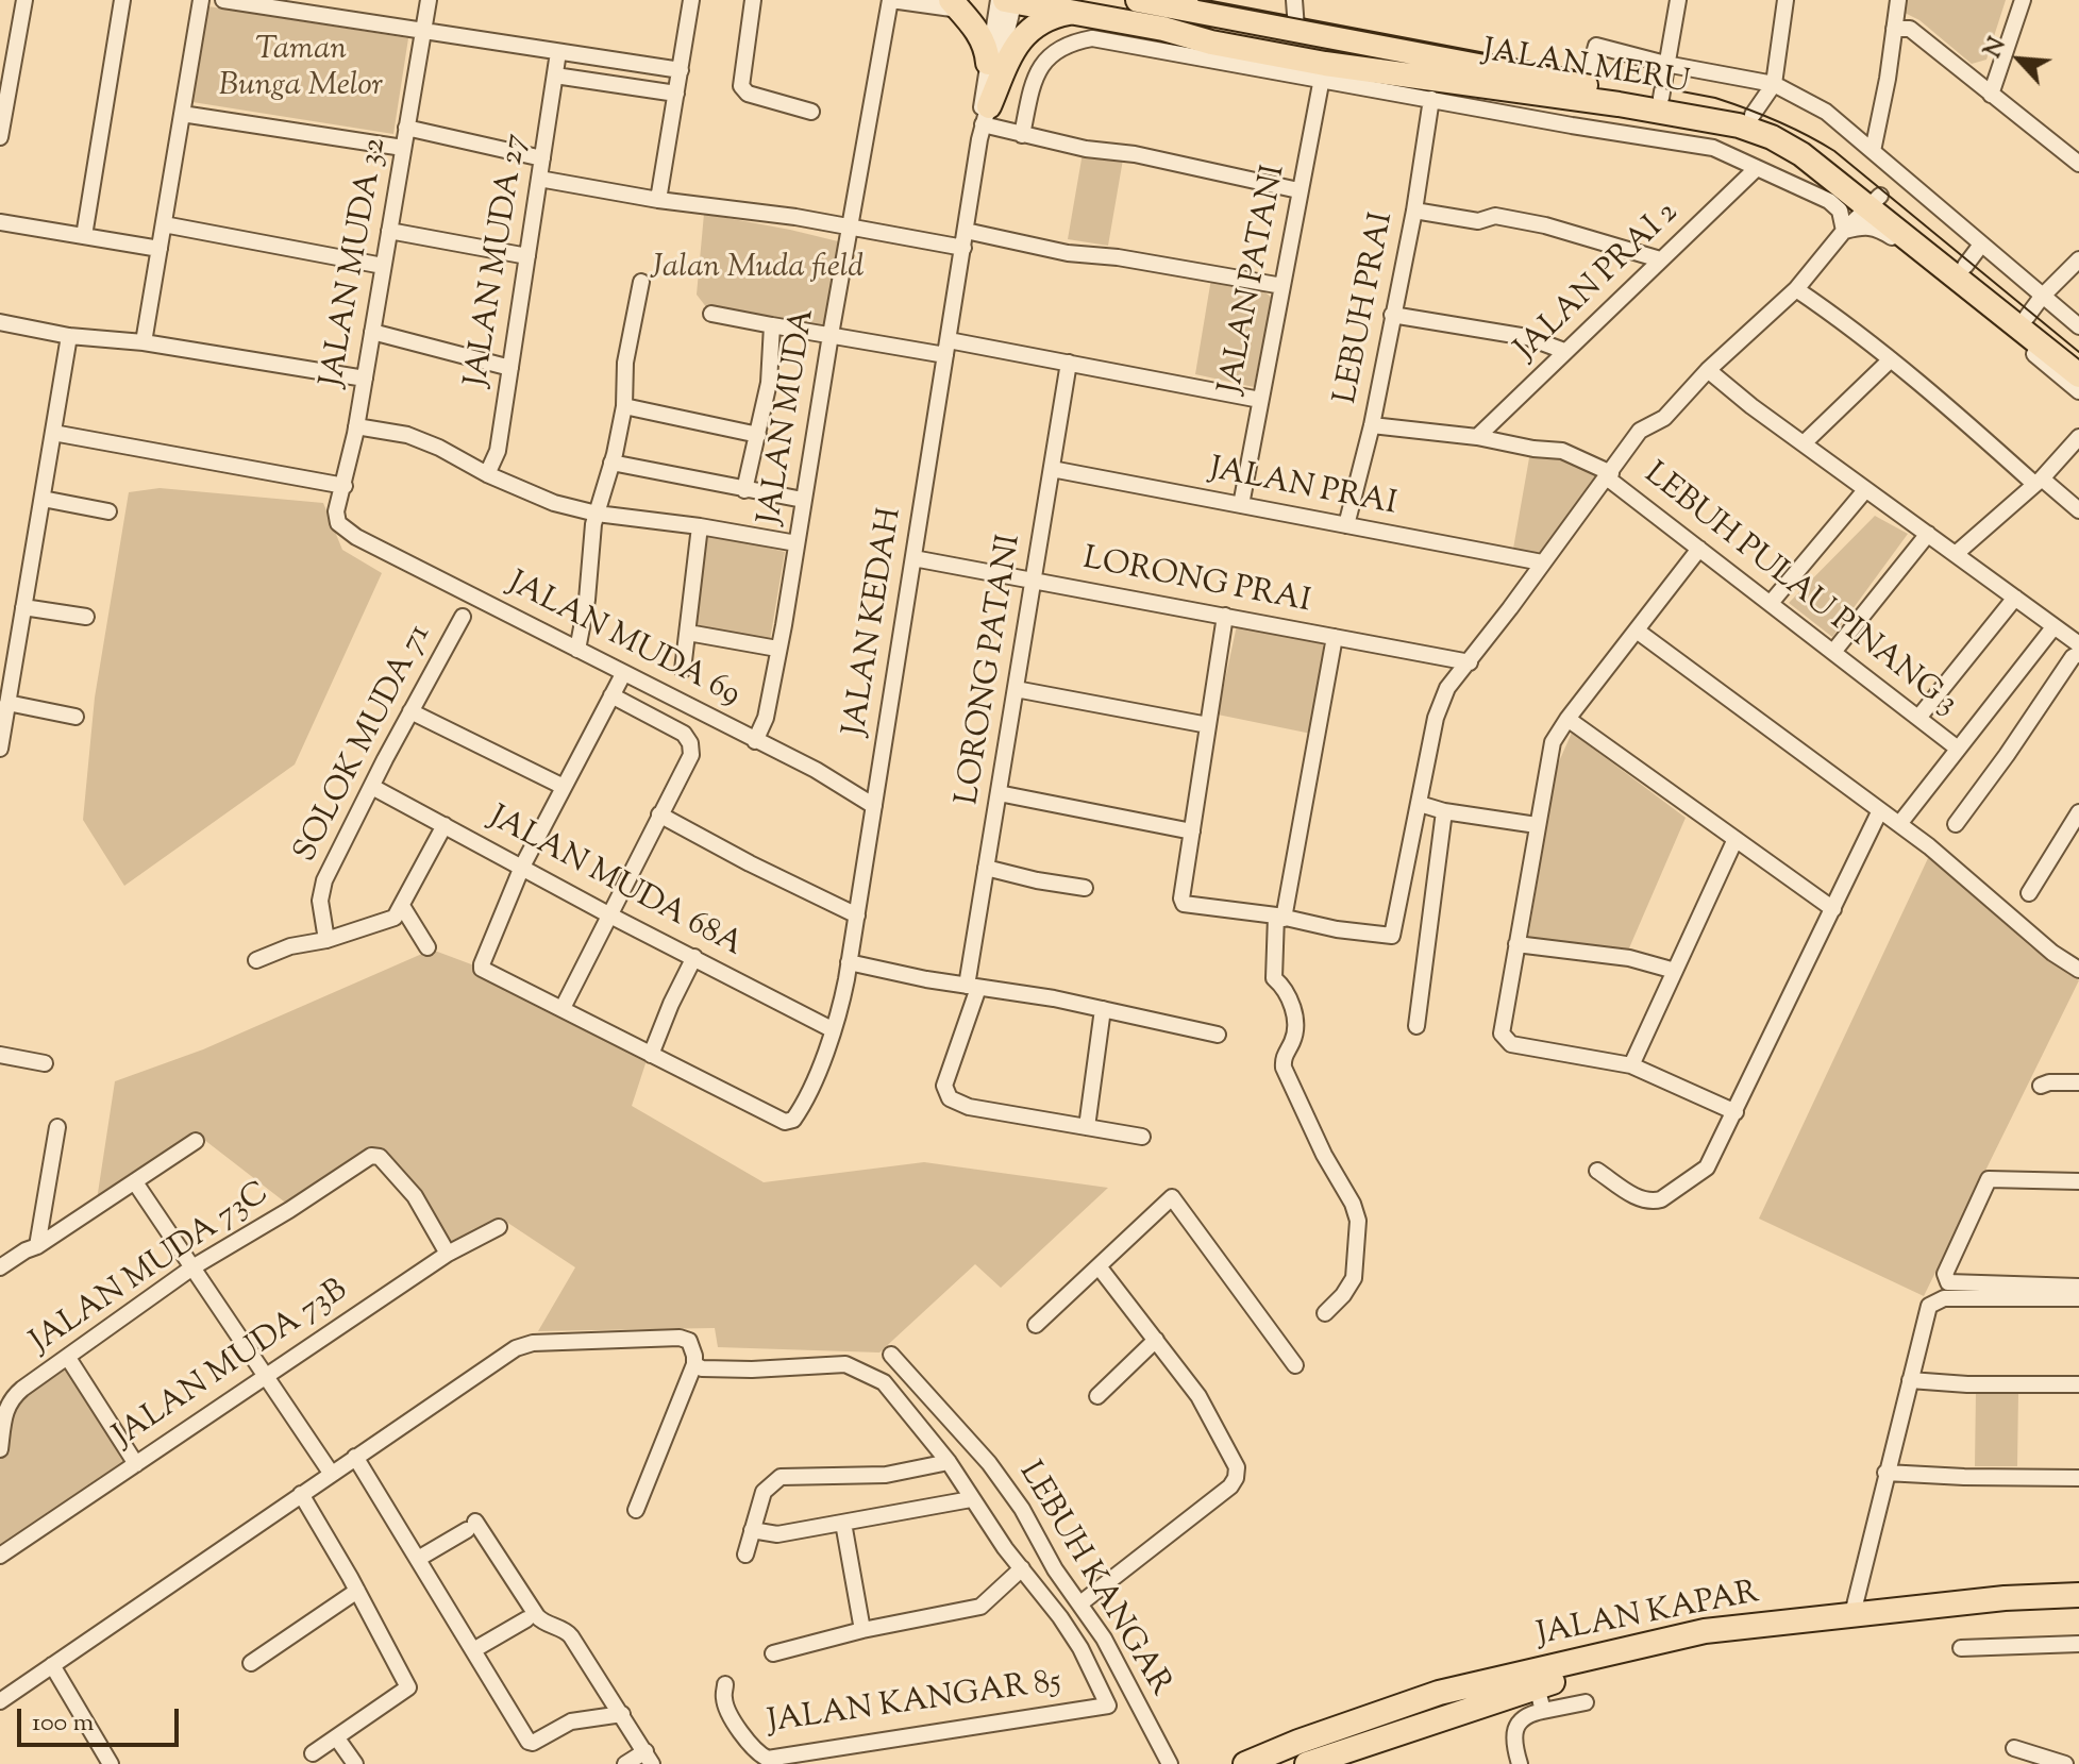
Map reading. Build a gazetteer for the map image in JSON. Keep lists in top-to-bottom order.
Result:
{
  "streets": {
    "highway": ["JALAN MERU", "JALAN KAPAR"],
    "street": [
      "JALAN MUDA 27",
      "JALAN MUDA 32",
      "JALAN PATANI",
      "JALAN PRAI 2",
      "LEBUH PRAI",
      "JALAN MUDA",
      "JALAN PRAI",
      "LORONG PRAI",
      "LEBUH PULAU PINANG 3",
      "JALAN KEDAH",
      "JALAN MUDA 69",
      "LORONG PATANI",
      "SOLOK MUDA 71",
      "JALAN MUDA 68A",
      "JALAN MUDA 73C",
      "JALAN MUDA 73B",
      "LEBUH KANGAR",
      "JALAN KANGAR 85"
    ]
  },
  "crossings": [
    ["JALAN MERU", "JALAN PATANI"],
    ["JALAN MERU", "LEBUH PRAI"],
    ["JALAN MUDA 32", "JALAN MUDA 69"],
    ["JALAN PATANI", "JALAN PRAI"],
    ["JALAN PRAI 2", "LEBUH PULAU PINANG 3"],
    ["LEBUH PRAI", "JALAN PRAI"],
    ["LEBUH PRAI", "LEBUH PULAU PINANG 3"],
    ["JALAN MUDA", "JALAN MUDA 69"],
    ["JALAN PRAI", "LORONG PATANI"],
    ["LORONG PRAI", "JALAN KEDAH"],
    ["LORONG PRAI", "LORONG PATANI"],
    ["JALAN KEDAH", "JALAN MUDA 69"],
    ["JALAN KEDAH", "JALAN MUDA 68A"],
    ["SOLOK MUDA 71", "JALAN MUDA 68A"],
    ["JALAN MUDA 73C", "JALAN MUDA 73B"]
  ],
  "parks": ["Taman Bunga Melor", "Jalan Muda field"],
  "scale_bar": "100 m",
  "north": "top left"
}
